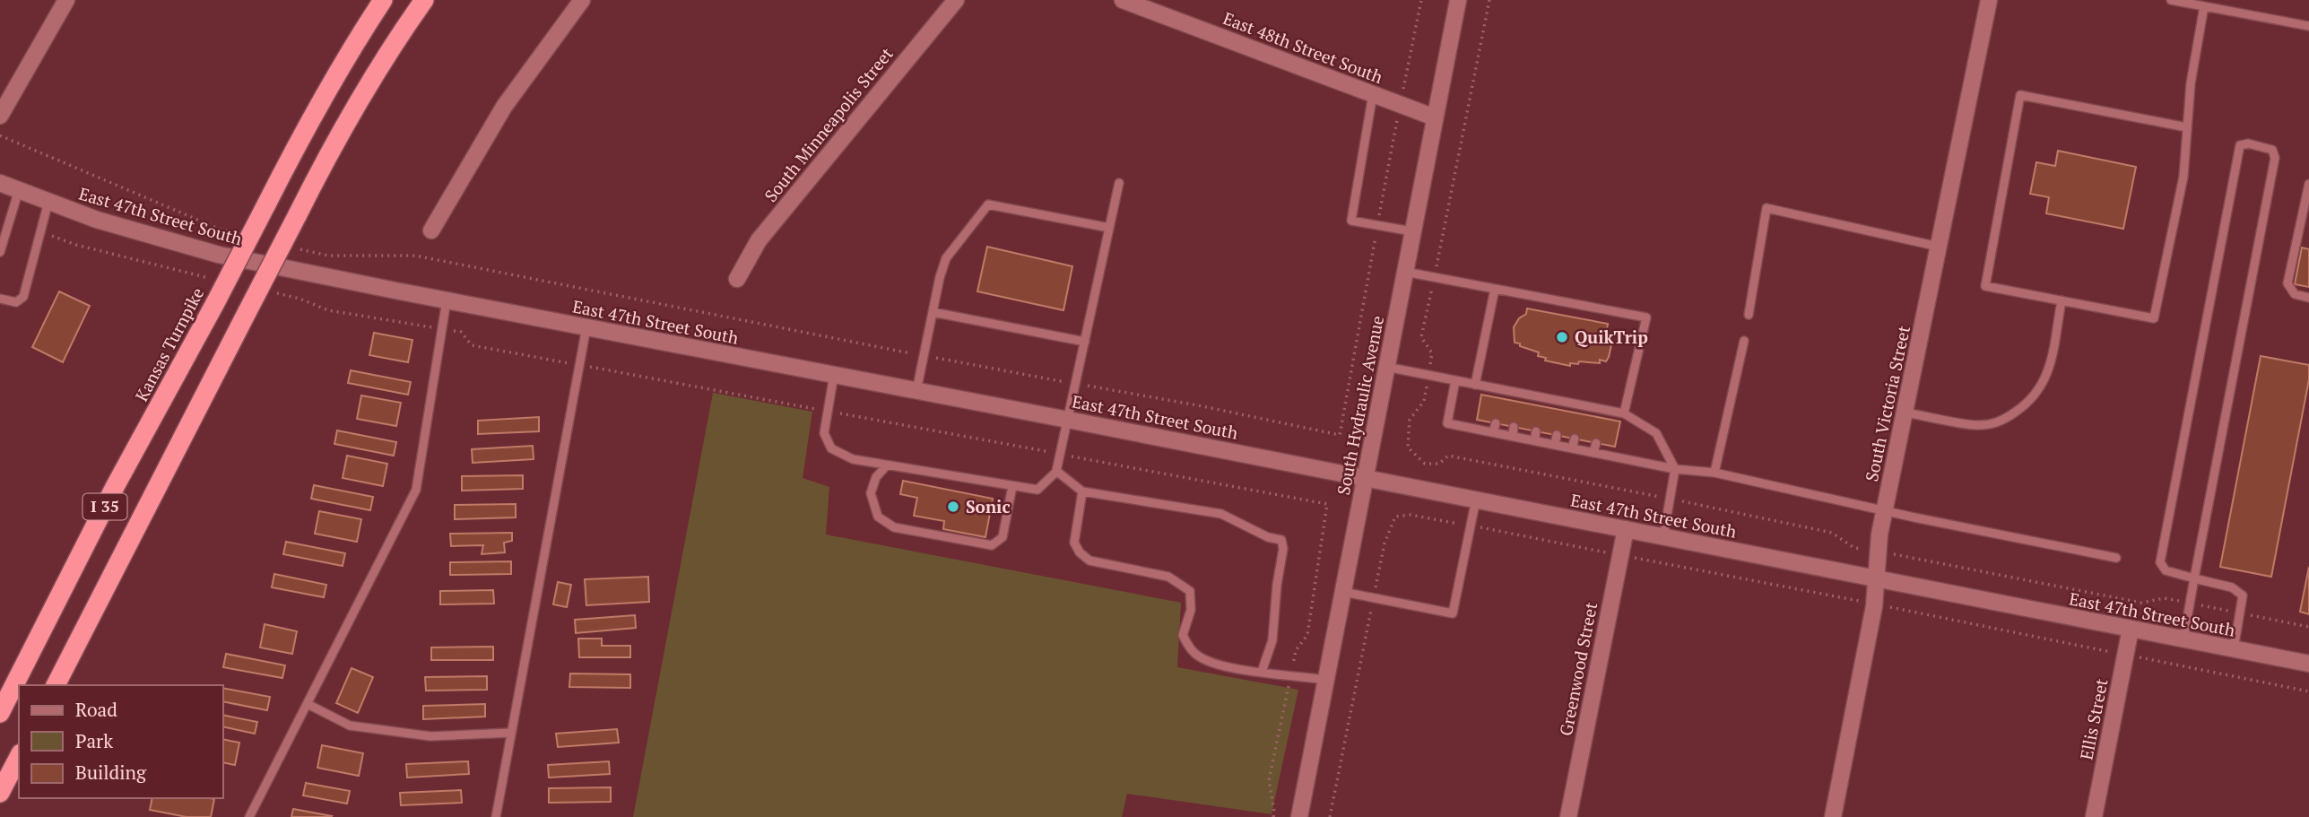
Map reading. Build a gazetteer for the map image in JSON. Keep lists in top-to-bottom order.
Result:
{
  "streets": {
    "highway": ["Kansas Turnpike", "I 35"],
    "street": [
      "East 48th Street South",
      "South Minneapolis Street",
      "East 47th Street South",
      "South Victoria Street",
      "South Hydraulic Avenue",
      "Greenwood Street",
      "Ellis Street"
    ]
  },
  "crossings": [
    ["East 48th Street South", "South Hydraulic Avenue"],
    ["East 47th Street South", "South Victoria Street"],
    ["East 47th Street South", "South Hydraulic Avenue"],
    ["East 47th Street South", "Greenwood Street"],
    ["East 47th Street South", "Ellis Street"]
  ],
  "places": ["QuikTrip", "Sonic"],
  "legend": ["Road", "Park", "Building"]
}
